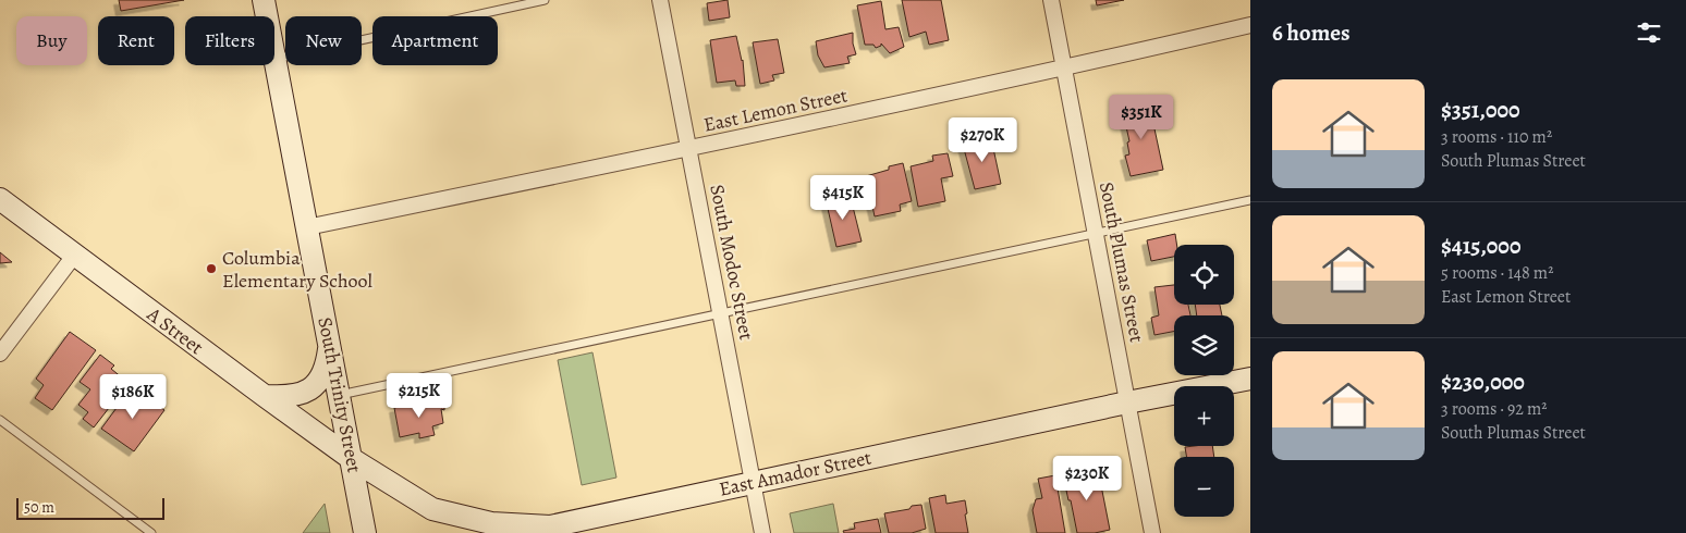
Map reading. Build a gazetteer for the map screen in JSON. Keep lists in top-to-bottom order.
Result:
{
  "streets": {
    "main road": ["A Street", "South Trinity Street", "East Amador Street"],
    "street": ["East Lemon Street", "South Modoc Street", "South Plumas Street"]
  },
  "crossings": [
    ["East Lemon Street", "South Modoc Street"],
    ["East Lemon Street", "South Plumas Street"],
    ["East Lemon Street", "South Trinity Street"],
    ["South Modoc Street", "East Amador Street"],
    ["South Plumas Street", "East Amador Street"],
    ["A Street", "South Trinity Street"],
    ["A Street", "East Amador Street"],
    ["South Trinity Street", "East Amador Street"]
  ],
  "places": ["Columbia Elementary School"],
  "scale_bar": "50 m",
  "page": {
    "heading": "6 homes",
    "chip": [
      "Buy",
      "Rent",
      "Filters",
      "New",
      "Apartment"
    ],
    "list": [
      {
        "name": "$351,000",
        "note": "3 rooms · 110 m² · South Plumas Street"
      },
      {
        "name": "$415,000",
        "note": "5 rooms · 148 m² · East Lemon Street"
      },
      {
        "name": "$230,000",
        "note": "3 rooms · 92 m² · South Plumas Street"
      }
    ],
    "price": [
      "$351K",
      "$270K",
      "$415K",
      "$215K",
      "$186K",
      "$230K"
    ],
    "map_buttons": ["+", "−"],
    "scale": "50 m"
  }
}
